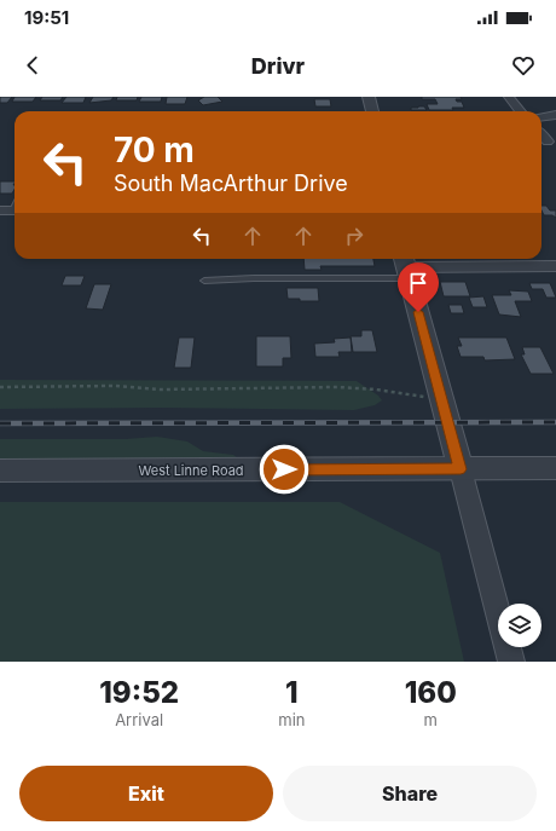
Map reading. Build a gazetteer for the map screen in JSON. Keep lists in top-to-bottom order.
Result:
{
  "streets": {
    "street": ["West Linne Road"]
  },
  "page": {
    "status": "19:51",
    "header": "Drivr",
    "turn": ["70 m", "South MacArthur Drive"],
    "eta": [
      "19:52",
      "Arrival",
      "1",
      "min",
      "160",
      "m"
    ],
    "buttons": ["Exit", "Share"]
  }
}
